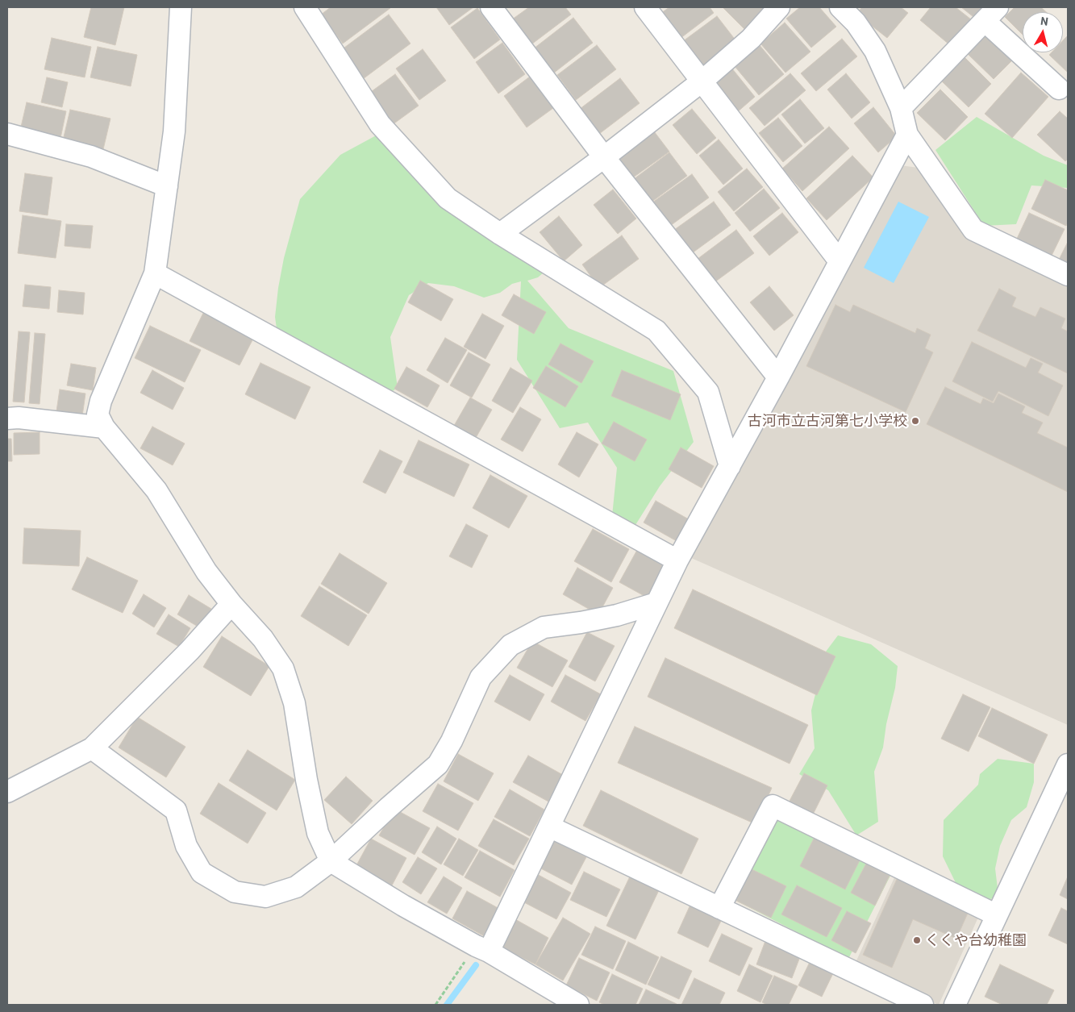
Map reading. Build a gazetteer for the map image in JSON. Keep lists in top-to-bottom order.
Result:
{
  "places": ["古河市立古河第七小学校", "くくや台幼稚園"],
  "north": "top"
}
